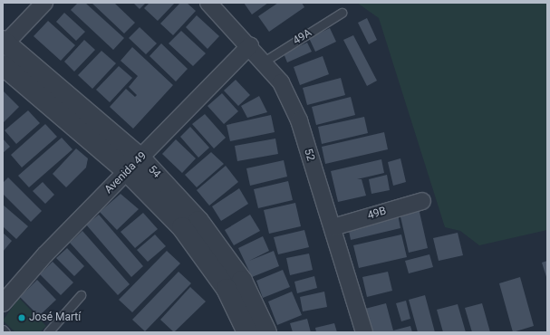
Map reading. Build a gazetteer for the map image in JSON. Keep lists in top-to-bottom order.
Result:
{
  "streets": {
    "street": [
      "52",
      "54",
      "Avenida 49",
      "49B"
    ],
    "lane": ["49A"]
  },
  "crossings": [
    ["49A", "52"],
    ["52", "Avenida 49"],
    ["52", "49B"],
    ["54", "Avenida 49"]
  ],
  "places": ["José Martí"]
}
